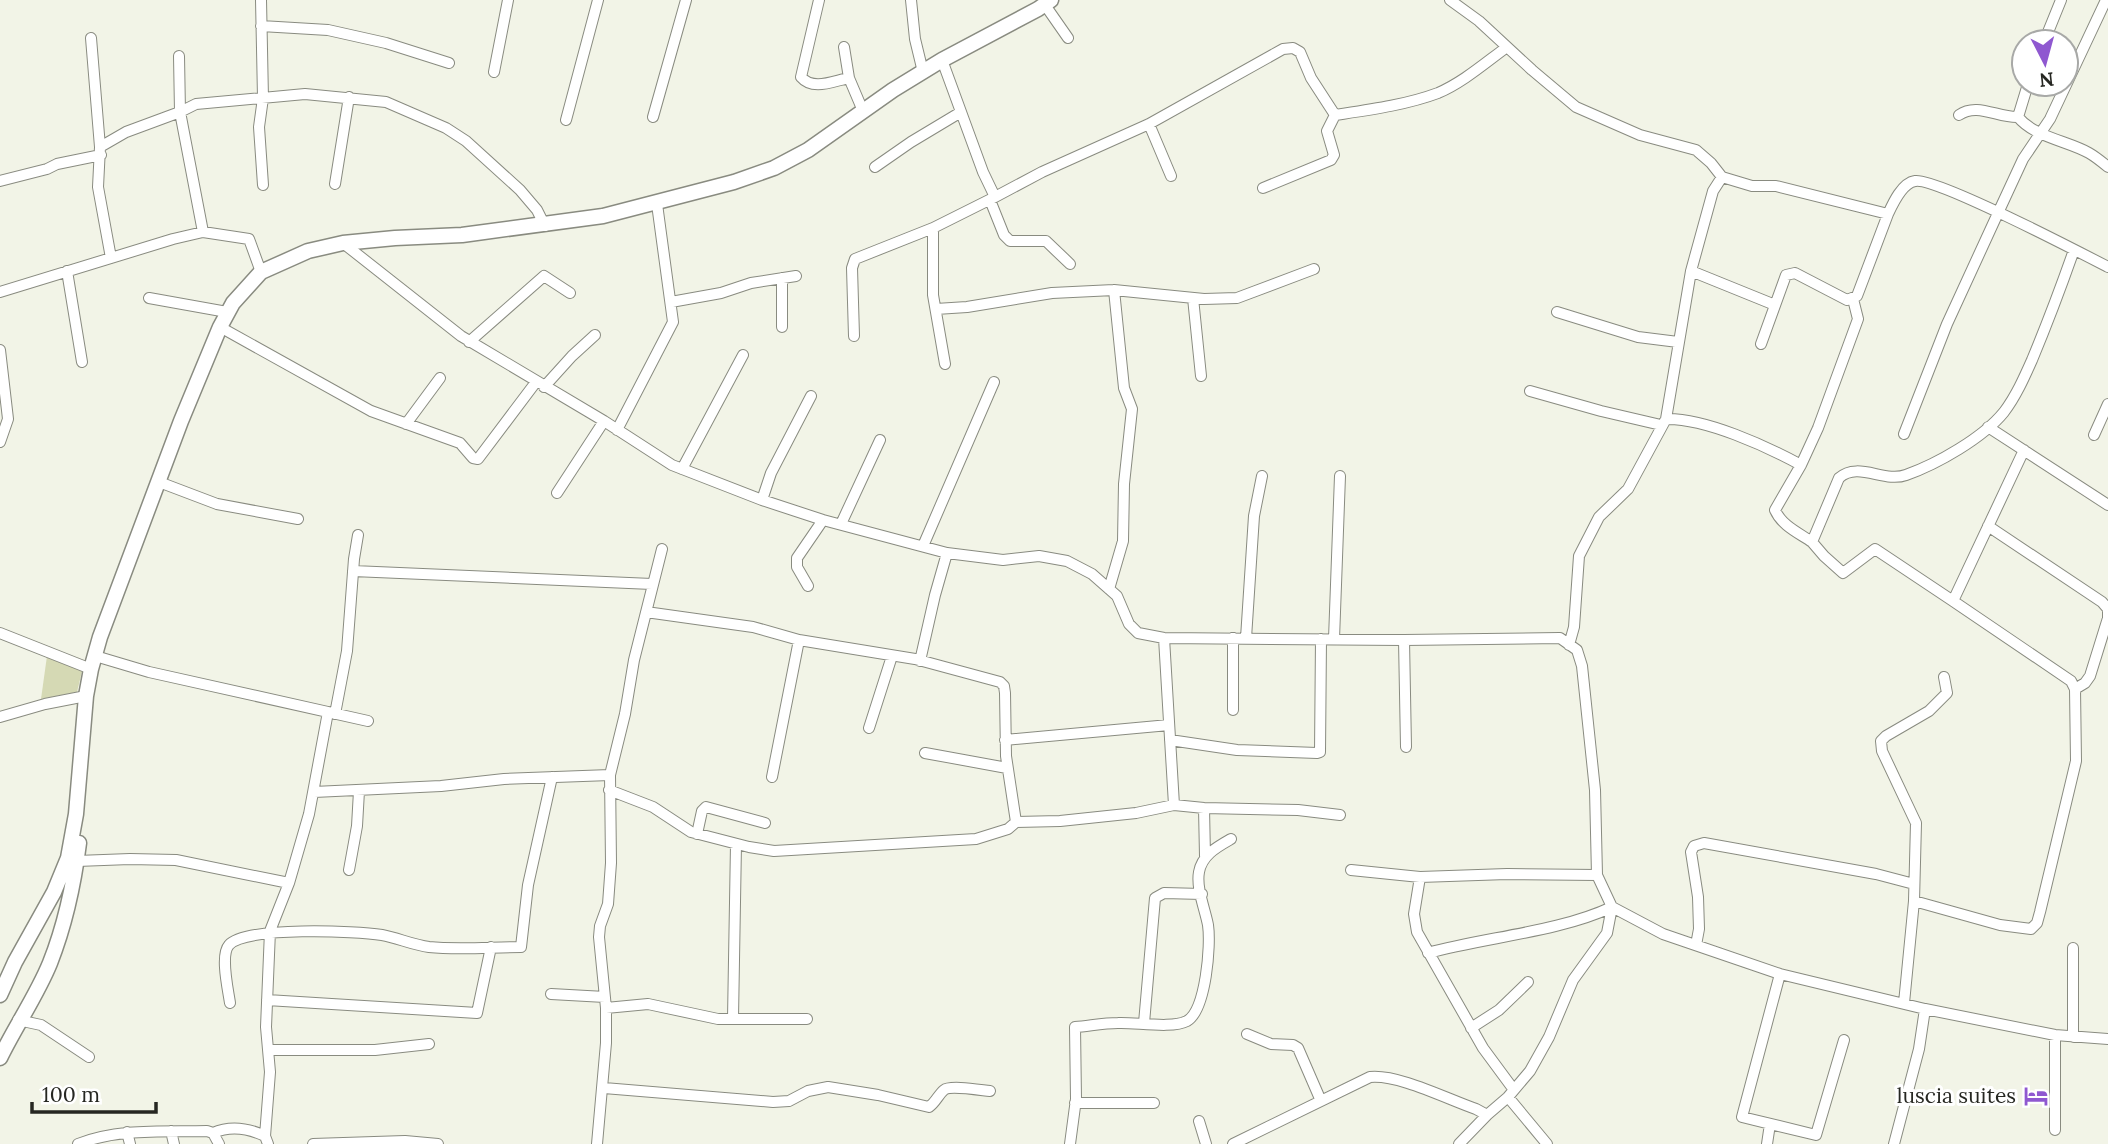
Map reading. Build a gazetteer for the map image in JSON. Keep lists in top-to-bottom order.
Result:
{
  "places": {
    "hotel": ["luscia suites"]
  },
  "scale_bar": "100 m",
  "north": "bottom"
}
